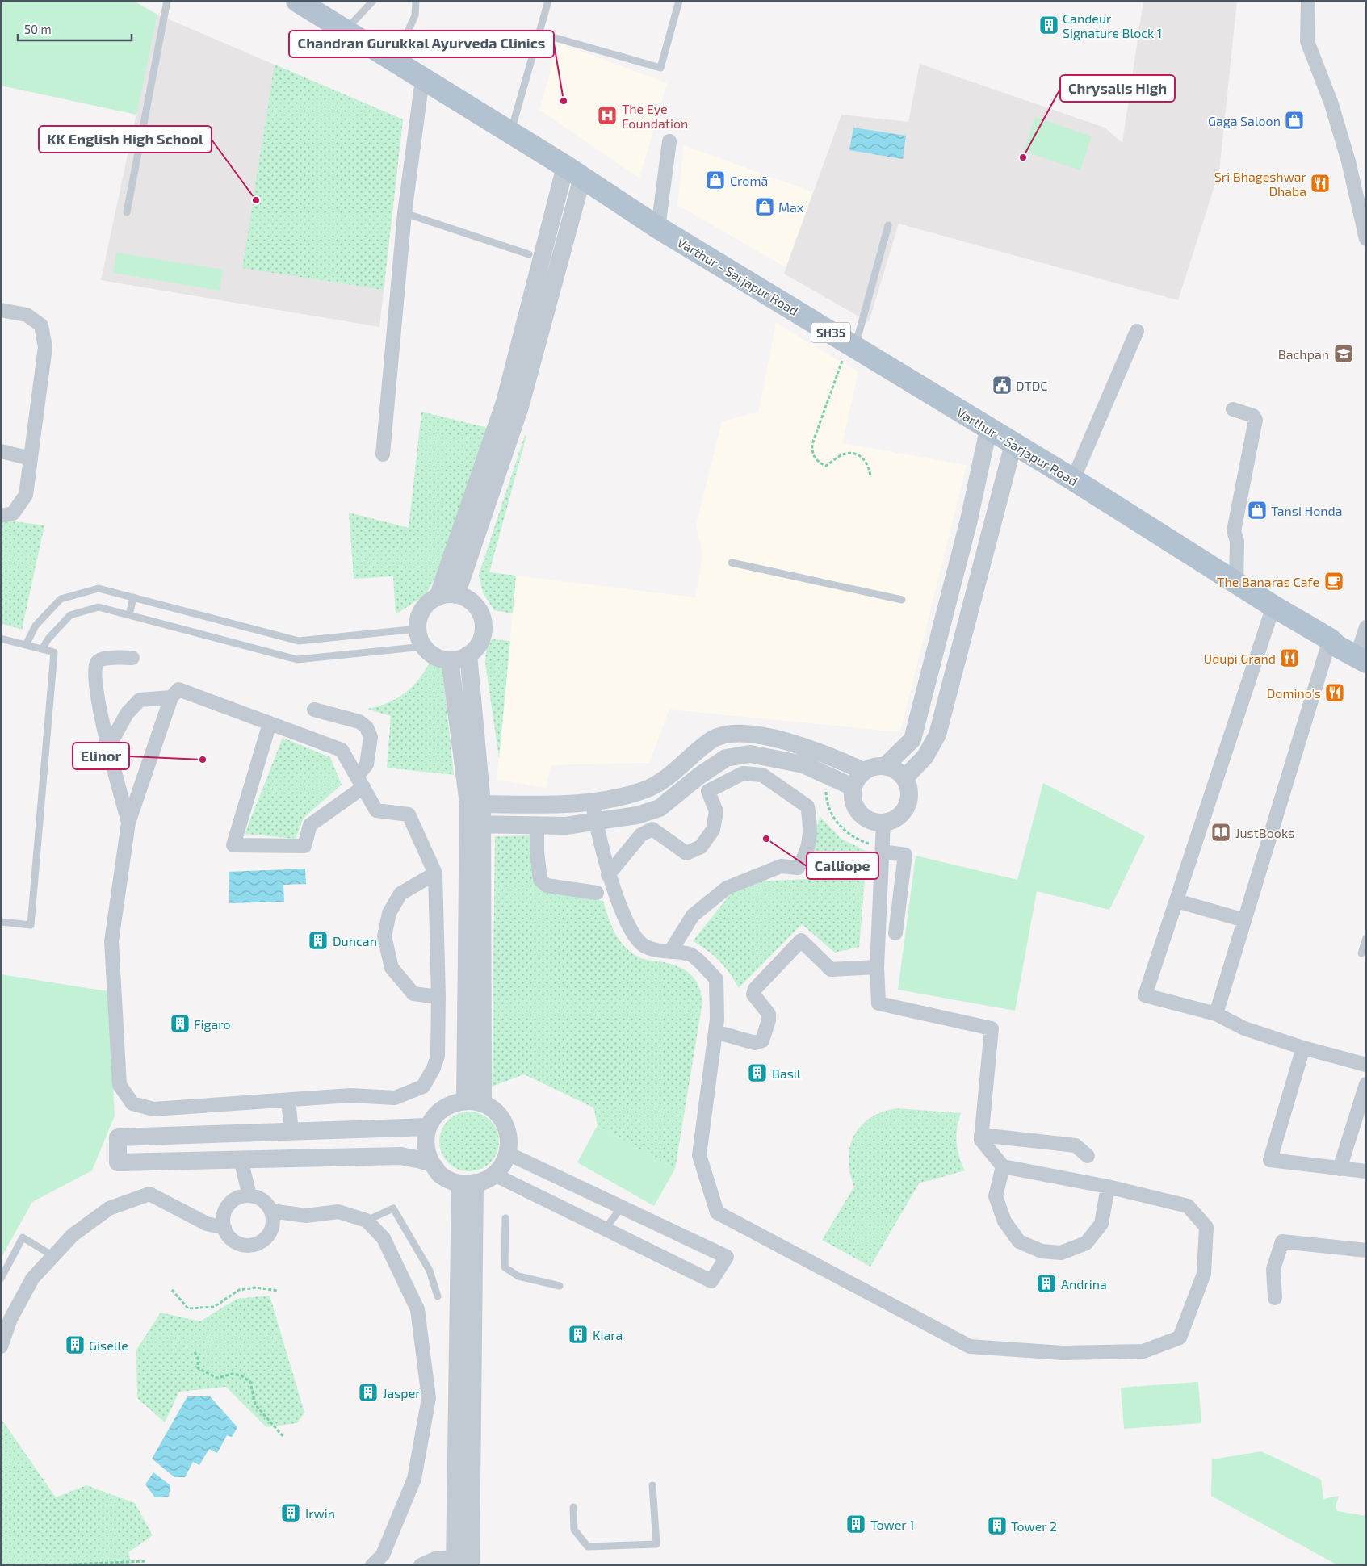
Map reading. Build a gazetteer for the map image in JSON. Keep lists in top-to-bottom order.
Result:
{
  "streets": {
    "main road": ["Varthur - Sarjapur Road", "SH35"]
  },
  "places": {
    "building": [
      "Candeur Signature Block 1",
      "Duncan",
      "Figaro",
      "Basil",
      "Andrina",
      "Kiara",
      "Giselle",
      "Jasper",
      "Irwin",
      "Tower 1",
      "Tower 2"
    ],
    "other": [
      "Chandran Gurukkal Ayurveda Clinics",
      "Chrysalis High",
      "KK English High School",
      "Elinor",
      "Calliope"
    ],
    "hospital": ["The Eye Foundation"],
    "shop": [
      "Gaga Saloon",
      "Cromā",
      "Max",
      "Tansi Honda"
    ],
    "restaurant": ["Sri Bhageshwar Dhaba", "Udupi Grand", "Domino's"],
    "school or university": ["Bachpan"],
    "public building": ["DTDC"],
    "cafe": ["The Banaras Cafe"],
    "library": ["JustBooks"]
  },
  "scale_bar": "50 m"
}
